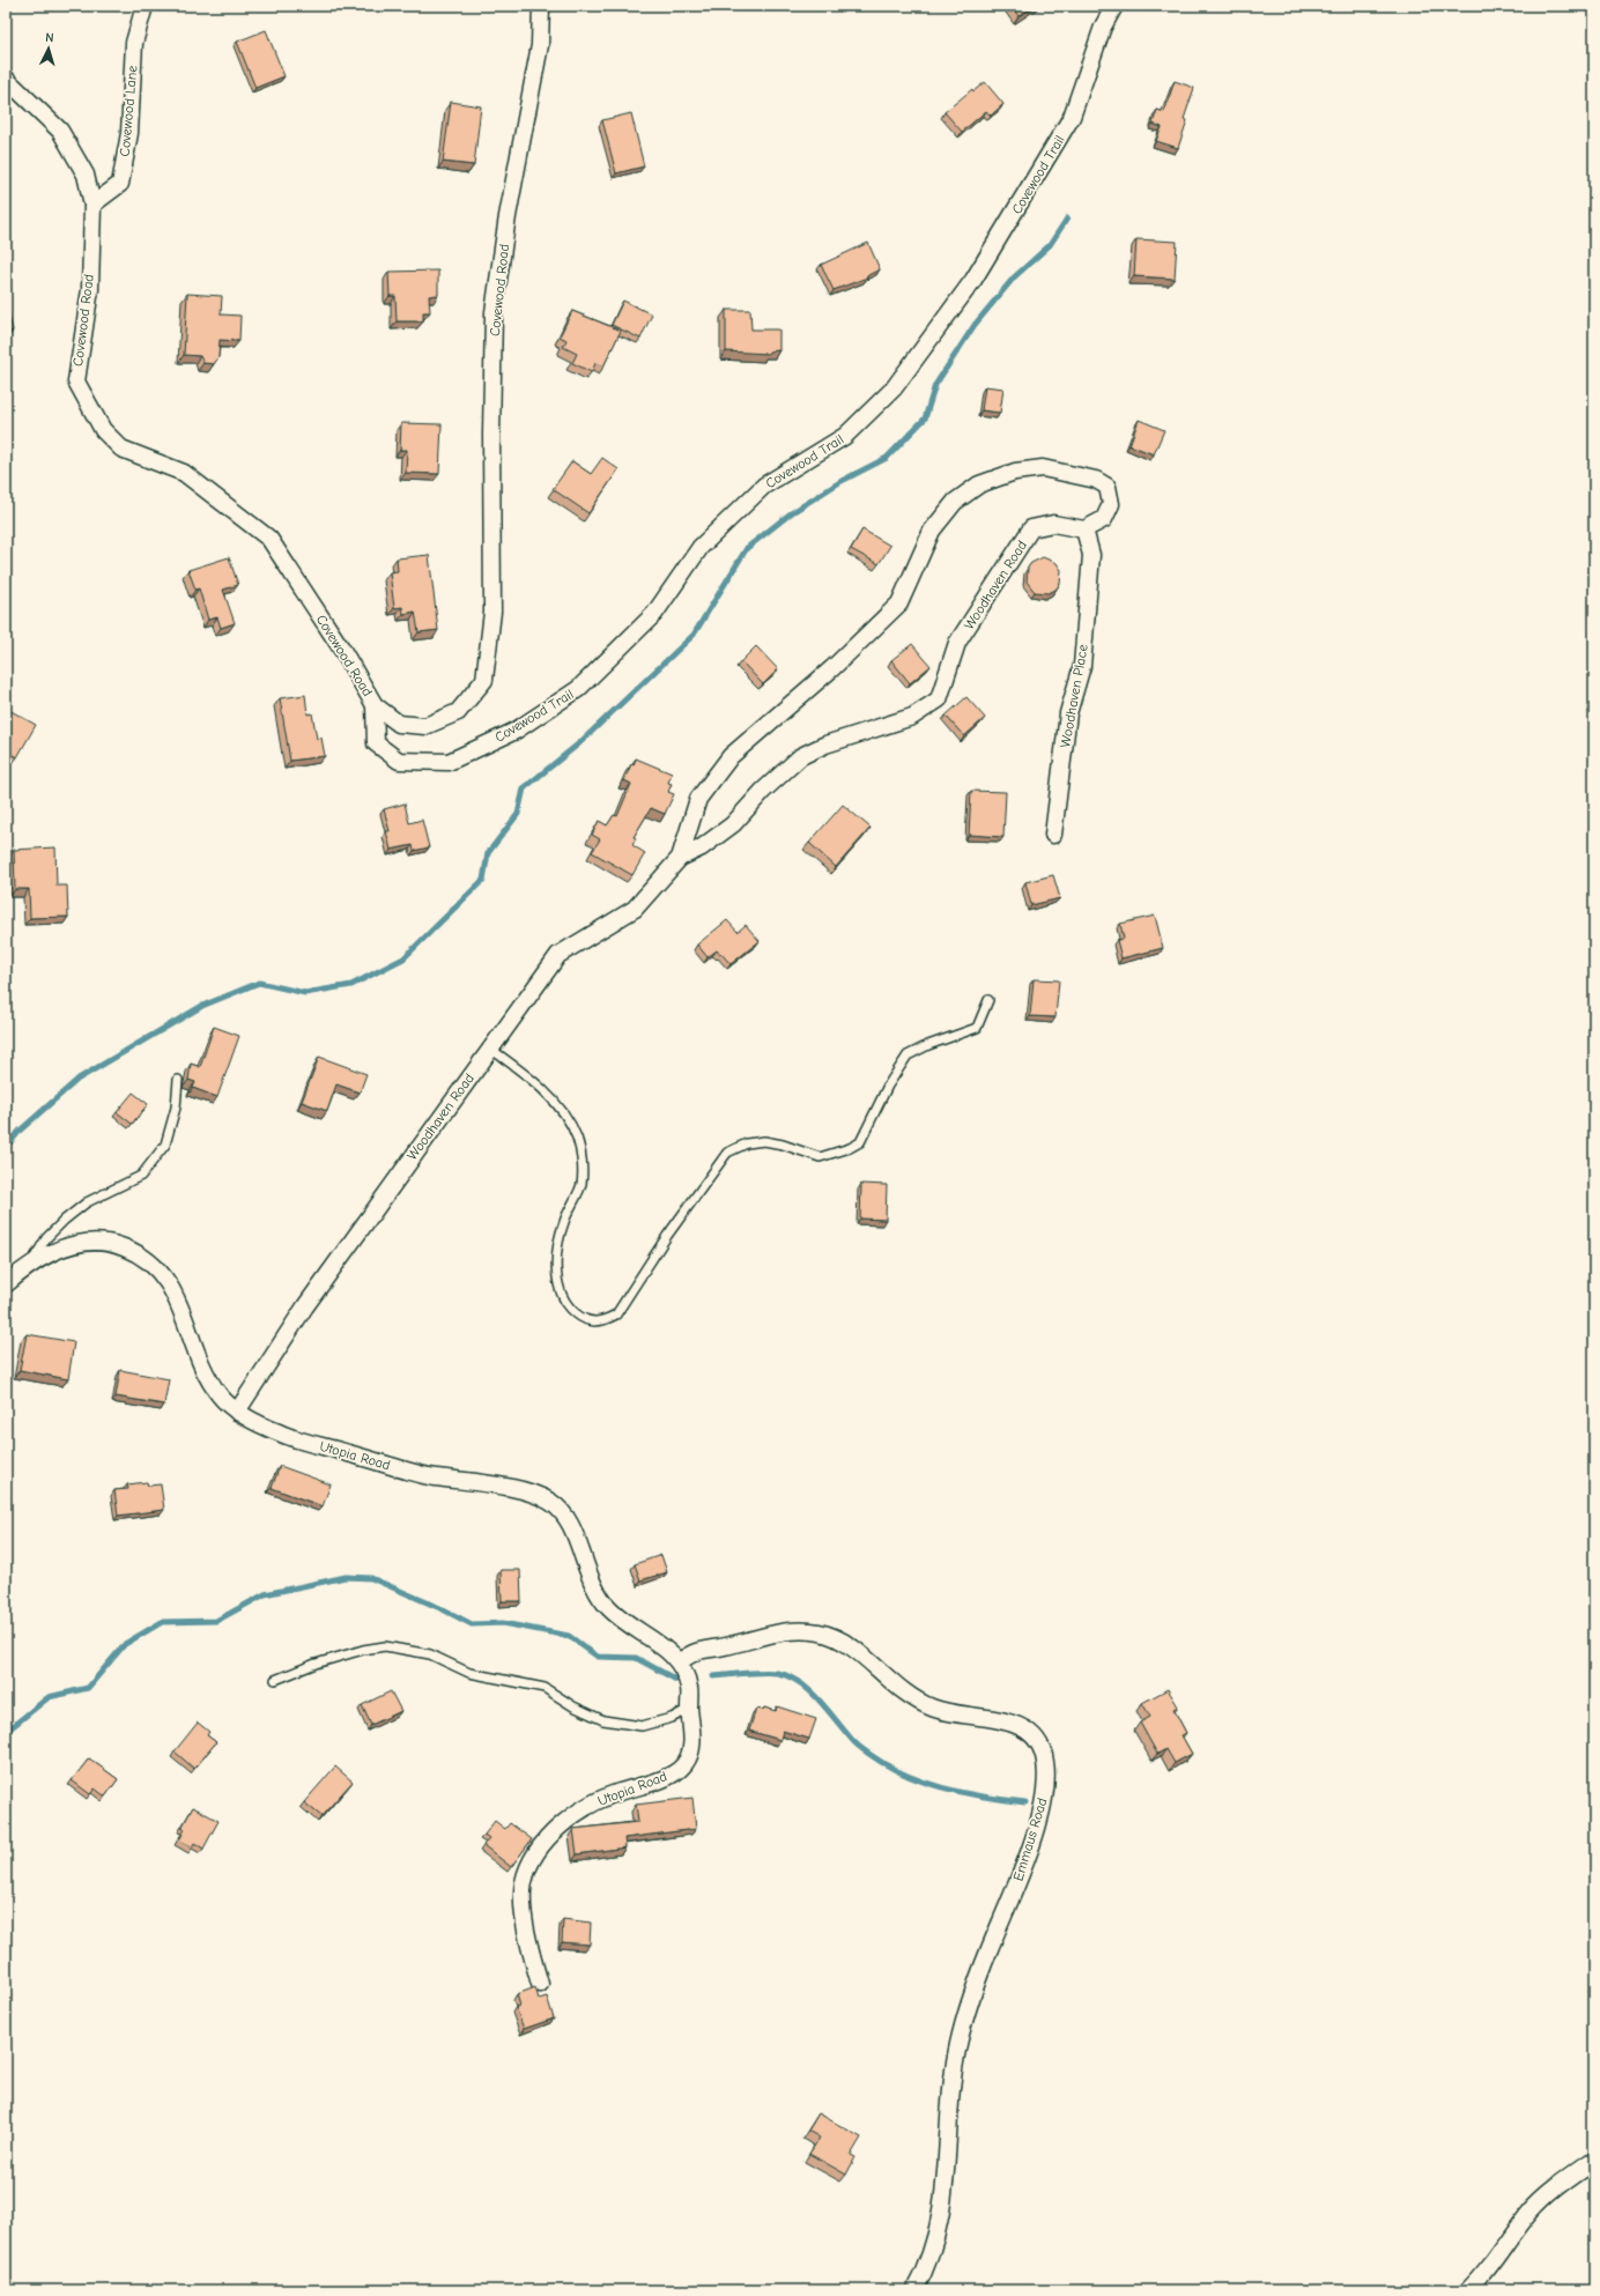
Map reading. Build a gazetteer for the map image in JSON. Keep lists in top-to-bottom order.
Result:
{
  "streets": {
    "street": [
      "Covewood Lane",
      "Covewood Trail",
      "Covewood Road",
      "Woodhaven Road",
      "Woodhaven Place",
      "Utopia Road",
      "Emmaus Road"
    ]
  },
  "crossings": [
    ["Covewood Lane", "Covewood Road"],
    ["Covewood Trail", "Covewood Road"],
    ["Woodhaven Road", "Woodhaven Place"],
    ["Woodhaven Road", "Utopia Road"],
    ["Utopia Road", "Emmaus Road"]
  ],
  "north": "top"
}
